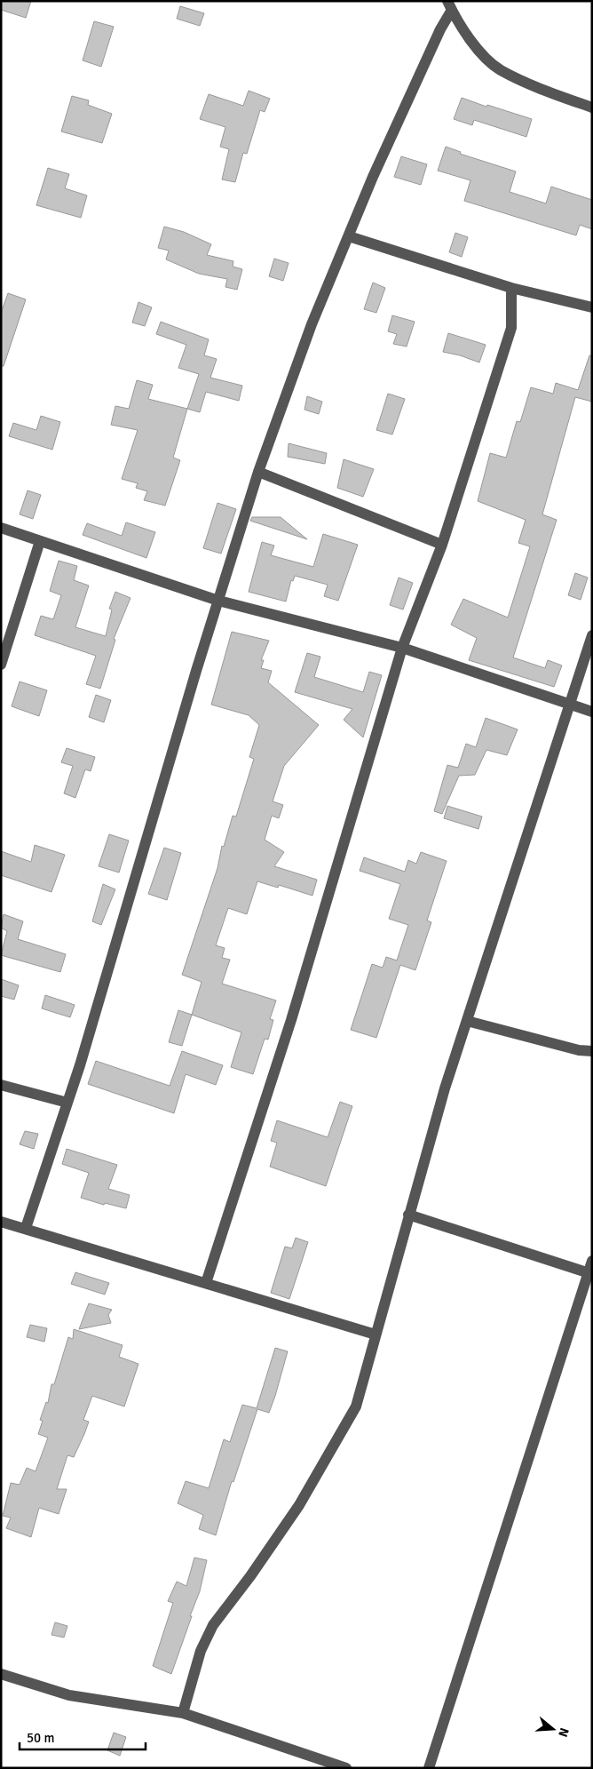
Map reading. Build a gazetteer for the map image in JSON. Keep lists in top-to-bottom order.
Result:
{
  "scale_bar": "50 m",
  "north": "right"
}
